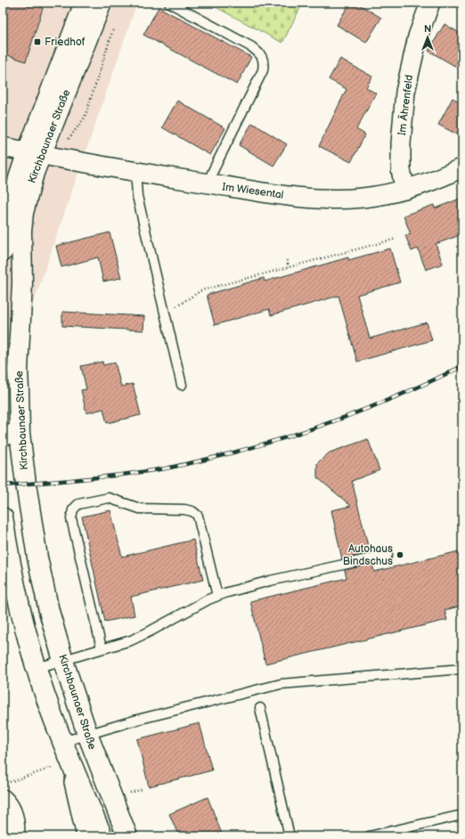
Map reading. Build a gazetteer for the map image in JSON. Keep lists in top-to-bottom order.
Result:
{
  "streets": {
    "street": ["Im Ährenfeld", "Kirchbaunaer Straße", "Im Wiesental"]
  },
  "crossings": [
    ["Im Ährenfeld", "Im Wiesental"],
    ["Kirchbaunaer Straße", "Im Wiesental"]
  ],
  "places": {
    "transit": ["Friedhof"],
    "other": ["Autohaus Bindschus"]
  },
  "north": "top"
}
